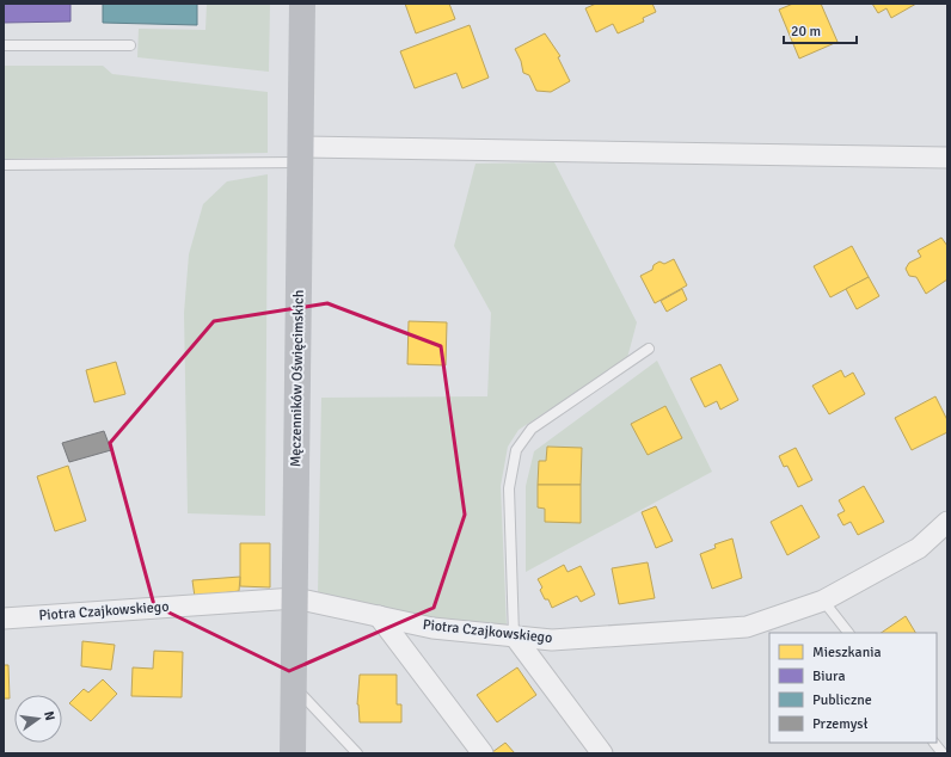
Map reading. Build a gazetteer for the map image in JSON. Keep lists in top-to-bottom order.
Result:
{
  "streets": {
    "main road": ["Męczenników Oświęcimskich"],
    "street": ["Piotra Czajkowskiego"]
  },
  "crossings": [
    ["Męczenników Oświęcimskich", "Piotra Czajkowskiego"]
  ],
  "legend": [
    "Mieszkania",
    "Biura",
    "Publiczne",
    "Przemysł"
  ],
  "scale_bar": "20 m",
  "north": "right"
}
